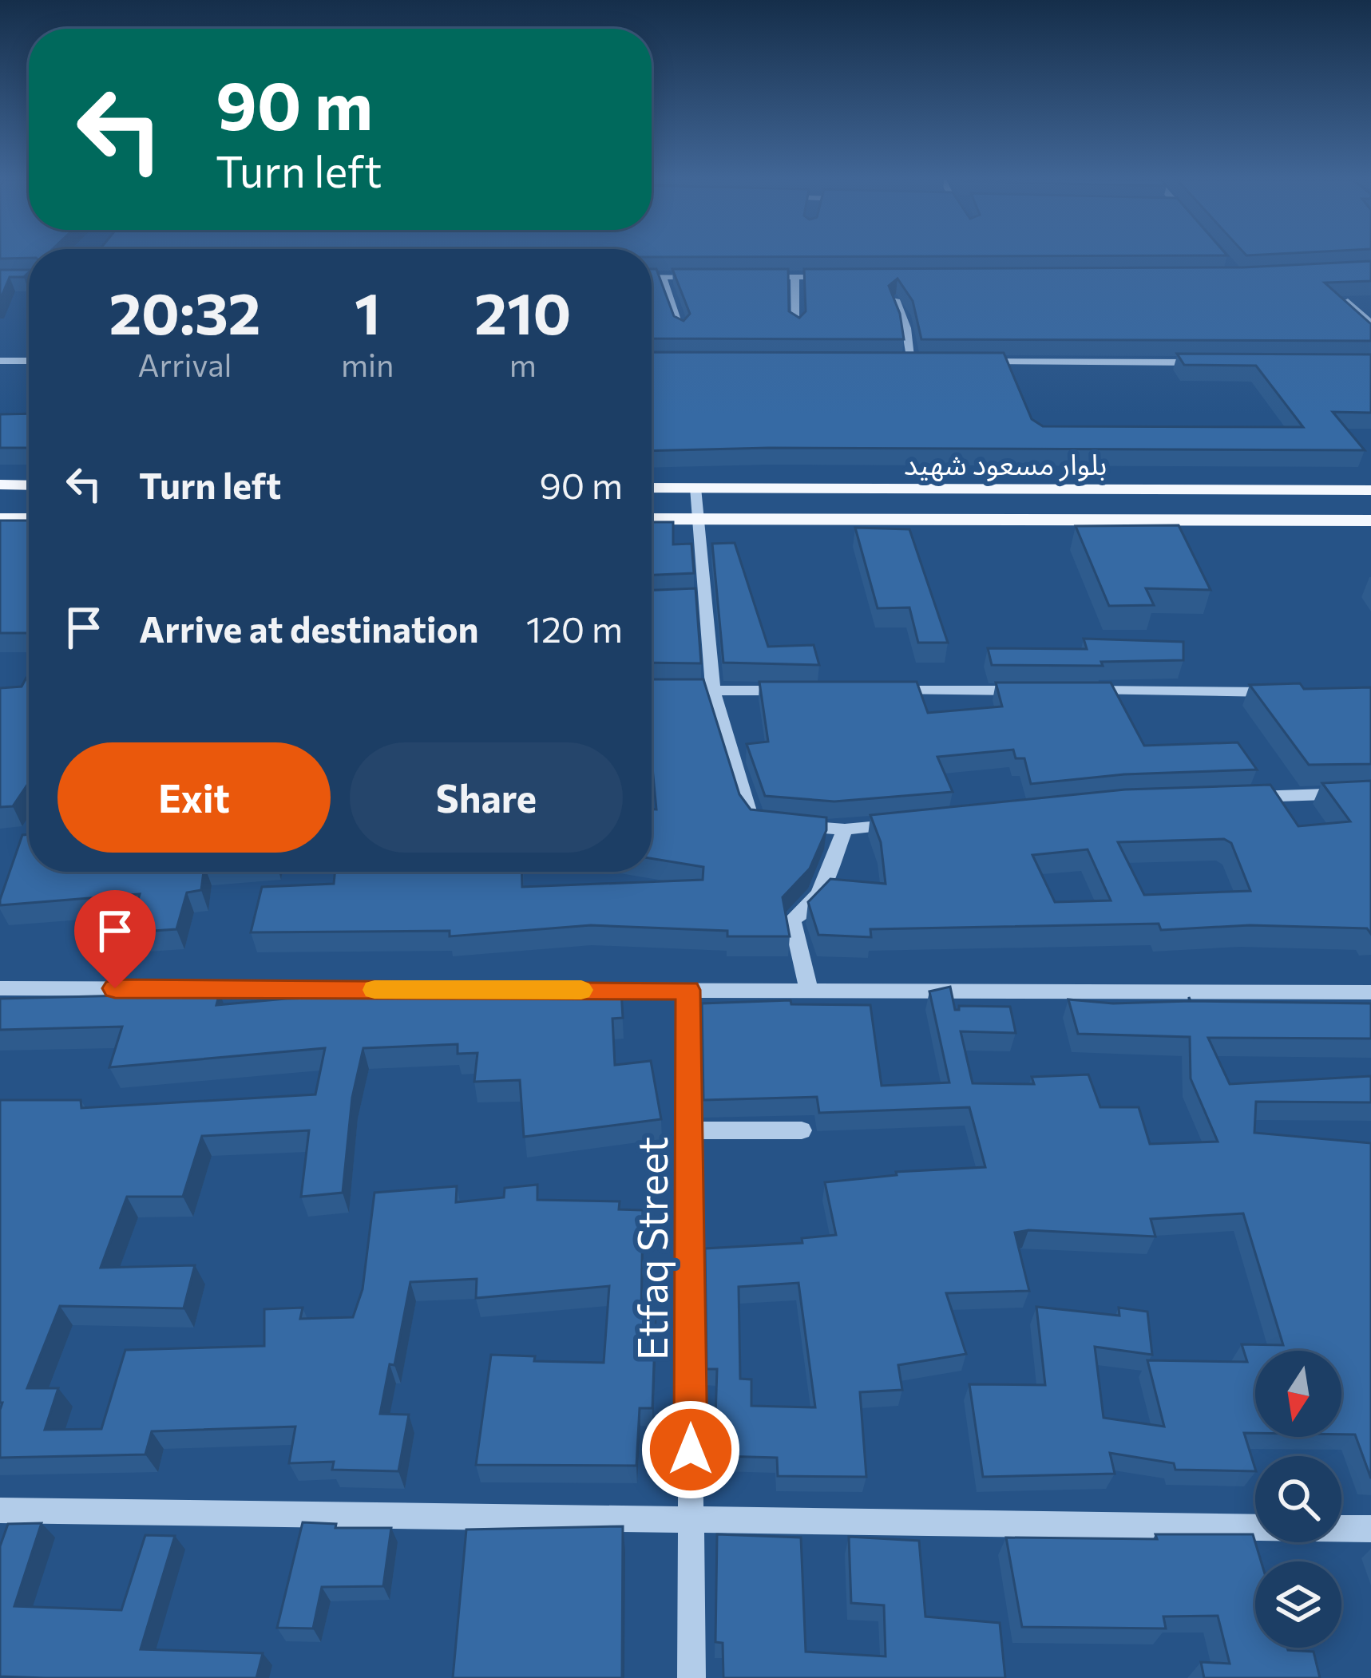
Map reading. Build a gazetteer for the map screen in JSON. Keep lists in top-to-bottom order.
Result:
{
  "streets": {
    "main road": ["بلوار مسعود شهید"],
    "street": ["Etfaq Street"]
  },
  "north": "bottom",
  "page": {
    "turn": ["90 m", "Turn left"],
    "eta": [
      "20:32",
      "Arrival",
      "1",
      "min",
      "210",
      "m"
    ],
    "list": [
      {
        "name": "Turn left",
        "value": "90 m"
      },
      {
        "name": "Arrive at destination",
        "value": "120 m"
      }
    ],
    "buttons": ["Exit", "Share"]
  }
}
